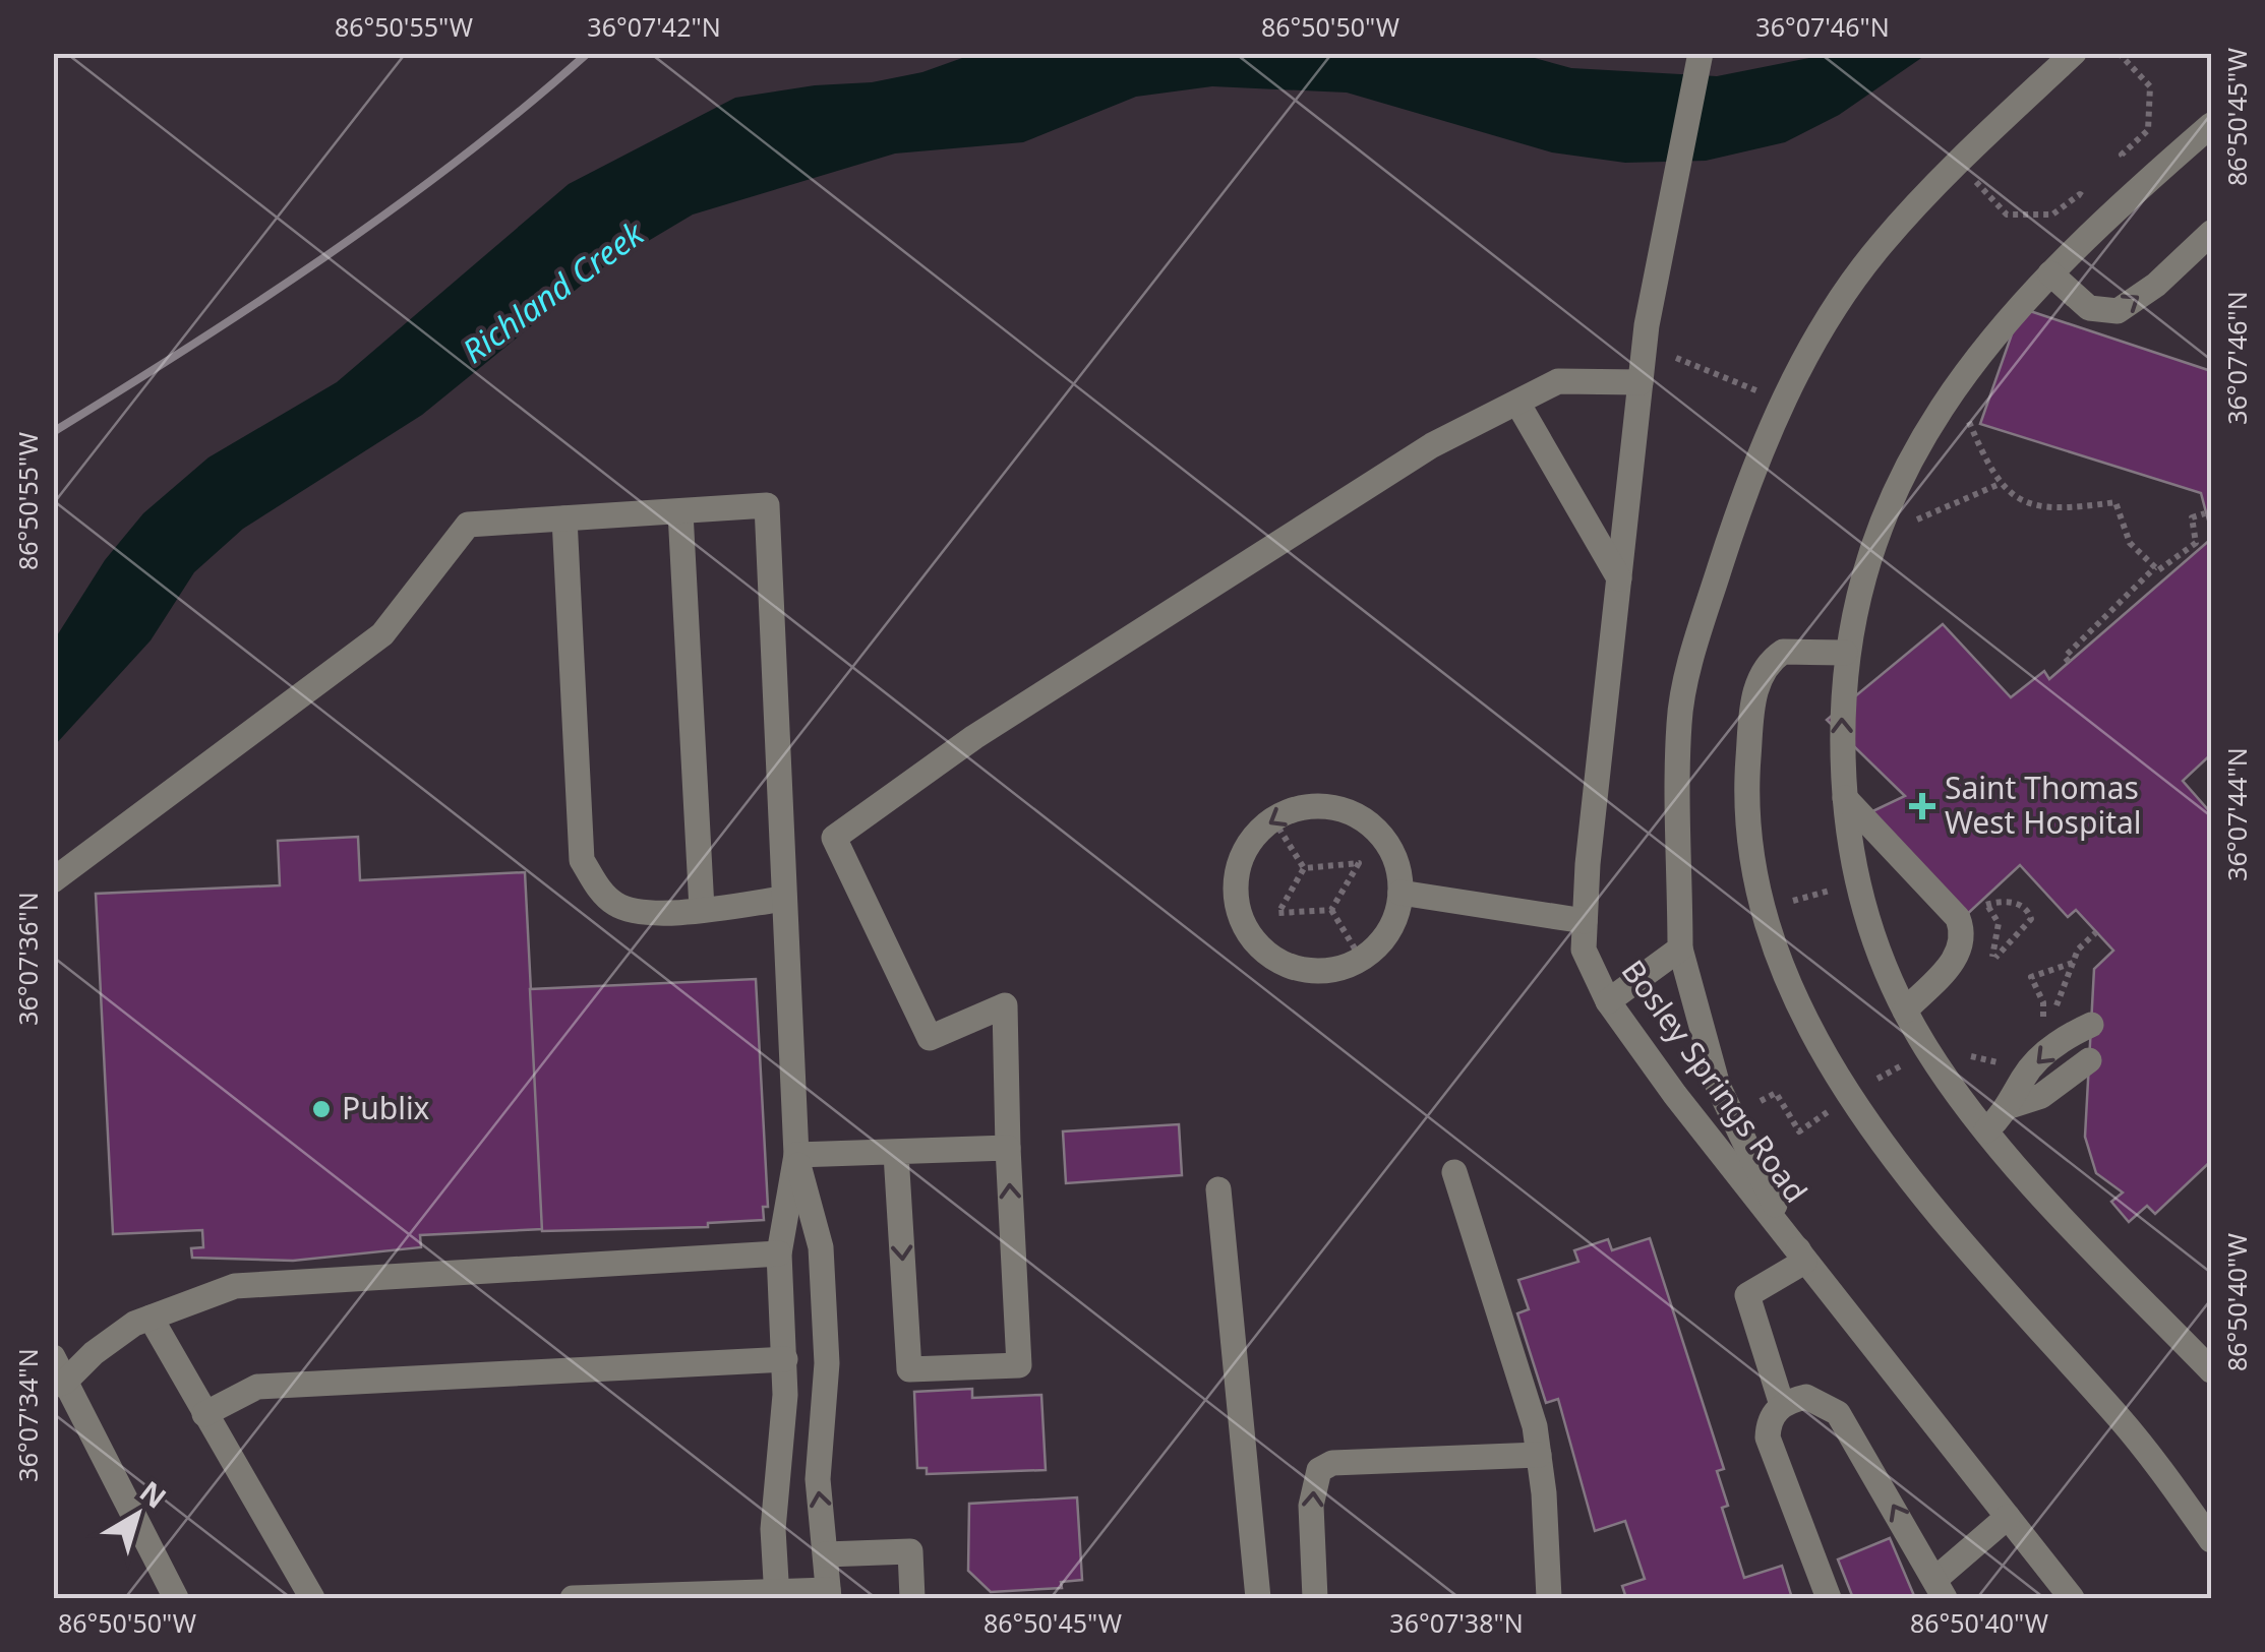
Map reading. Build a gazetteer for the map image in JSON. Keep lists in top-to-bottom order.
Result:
{
  "streets": {
    "street": ["Bosley Springs Road"]
  },
  "water": ["Richland Creek"],
  "places": {
    "health": ["Saint Thomas West Hospital"],
    "other": ["Publix"]
  },
  "north": "top right",
  "coordinates": [
    "86°50'55\"W",
    "36°07'42\"N",
    "86°50'50\"W",
    "36°07'46\"N",
    "86°50'45\"W",
    "36°07'44\"N",
    "36°07'36\"N",
    "86°50'40\"W",
    "36°07'34\"N",
    "36°07'38\"N"
  ]
}
